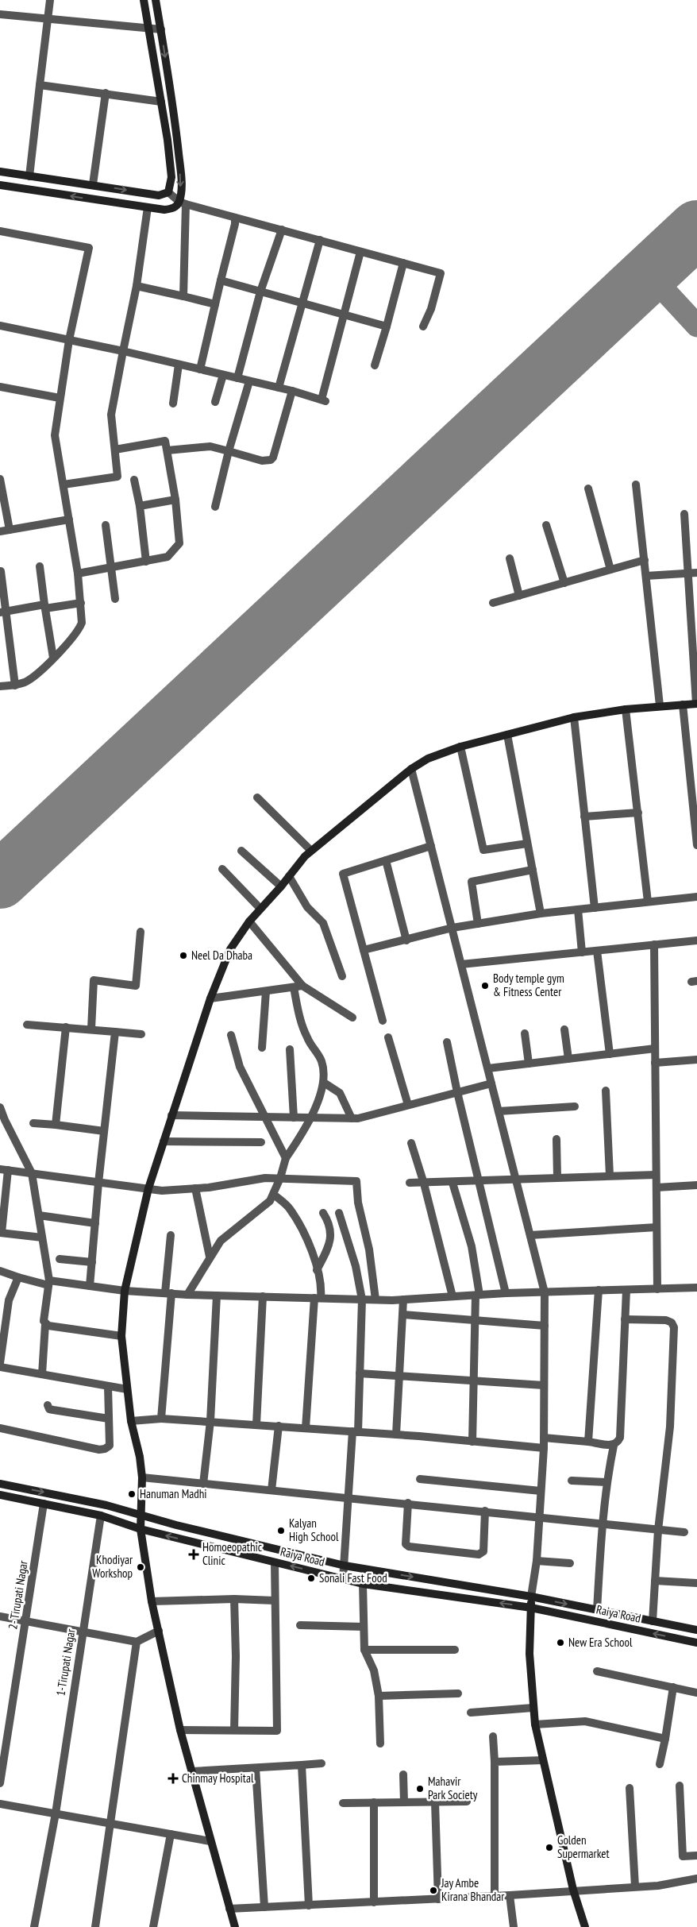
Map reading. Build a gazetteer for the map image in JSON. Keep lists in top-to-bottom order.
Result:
{
  "streets": {
    "street": ["Raiya Road", "2- Tirupati Nagar", "1-Tirupati Nagar"]
  },
  "crossings": [
    ["Raiya Road", "2- Tirupati Nagar"],
    ["Raiya Road", "1-Tirupati Nagar"]
  ],
  "places": {
    "other": [
      "Neel Da Dhaba",
      "Body temple gym & Fitness Center",
      "Hanuman Madhi",
      "Kalyan High School",
      "Khodiyar Workshop",
      "Sonali Fast Food",
      "New Era School",
      "Mahavir Park Society",
      "Golden Supermarket",
      "Jay Ambe Kirana Bhandar"
    ],
    "health": ["Homoeopathic Clinic", "Chinmay Hospital"]
  }
}
